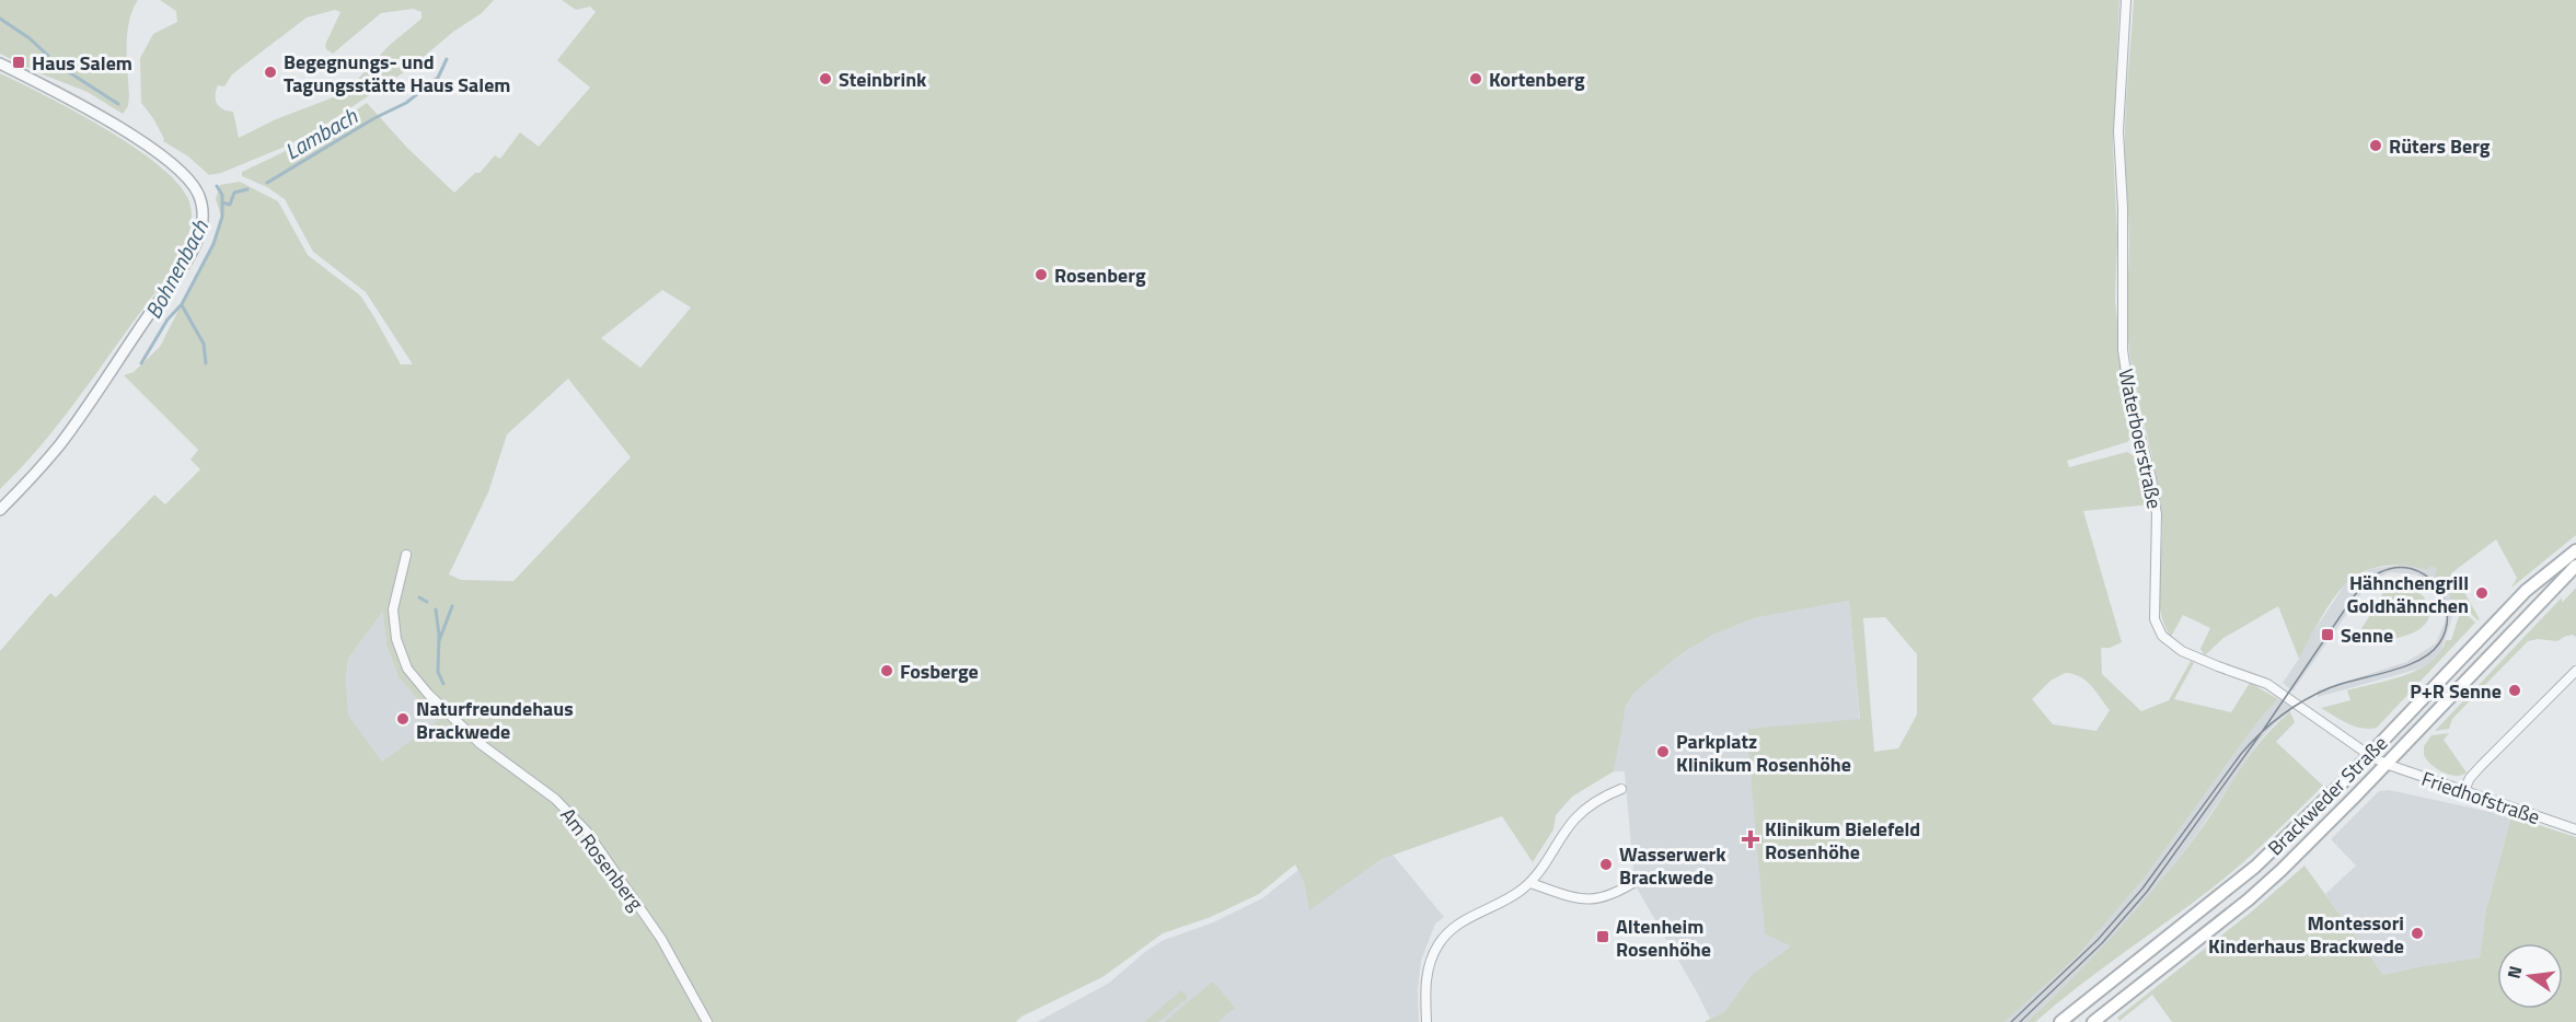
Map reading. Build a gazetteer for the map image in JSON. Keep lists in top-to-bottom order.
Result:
{
  "streets": {
    "main road": ["Brackweder Straße"],
    "street": ["Waterboerstraße", "Friedhofstraße", "Am Rosenberg"]
  },
  "crossings": [
    ["Waterboerstraße", "Brackweder Straße"],
    ["Waterboerstraße", "Friedhofstraße"],
    ["Brackweder Straße", "Friedhofstraße"]
  ],
  "water": ["Lambach", "Bohnenbach"],
  "places": {
    "transit": ["Haus Salem", "Senne", "Altenheim Rosenhöhe"],
    "other": [
      "Begegnungs- und Tagungsstätte Haus Salem",
      "Steinbrink",
      "Kortenberg",
      "Rüters Berg",
      "Rosenberg",
      "Hähnchengrill Goldhähnchen",
      "Fosberge",
      "P+R Senne",
      "Naturfreundehaus Brackwede",
      "Parkplatz Klinikum Rosenhöhe",
      "Wasserwerk Brackwede",
      "Montessori Kinderhaus Brackwede"
    ],
    "health": ["Klinikum Bielefeld Rosenhöhe"]
  },
  "north": "left"
}
